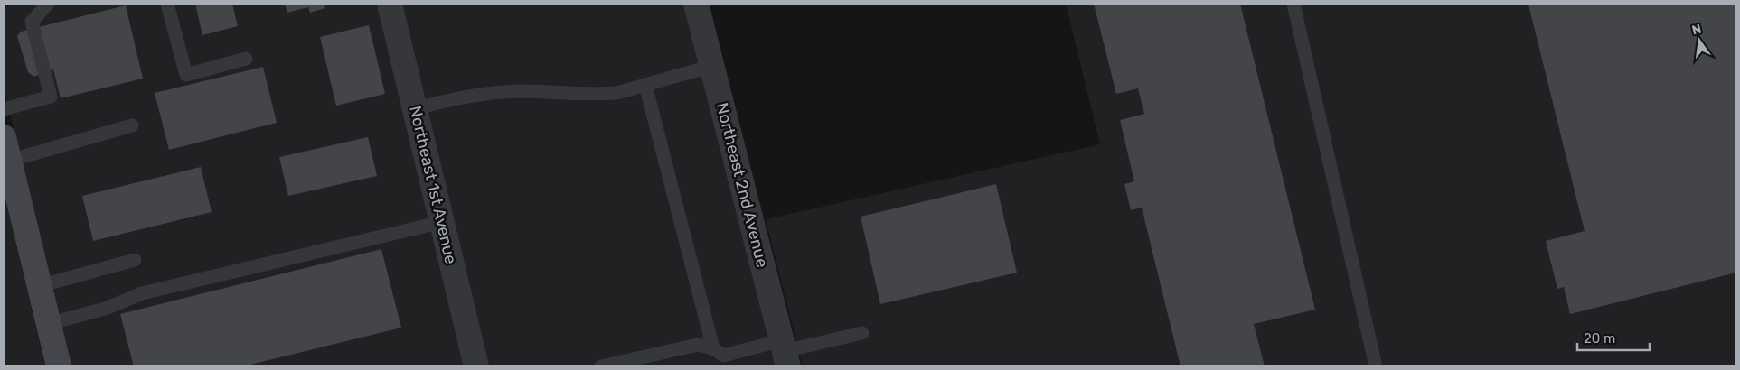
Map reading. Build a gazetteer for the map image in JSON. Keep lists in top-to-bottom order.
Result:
{
  "streets": {
    "street": ["Northeast 1st Avenue", "Northeast 2nd Avenue"]
  },
  "scale_bar": "20 m",
  "north": "top"
}
